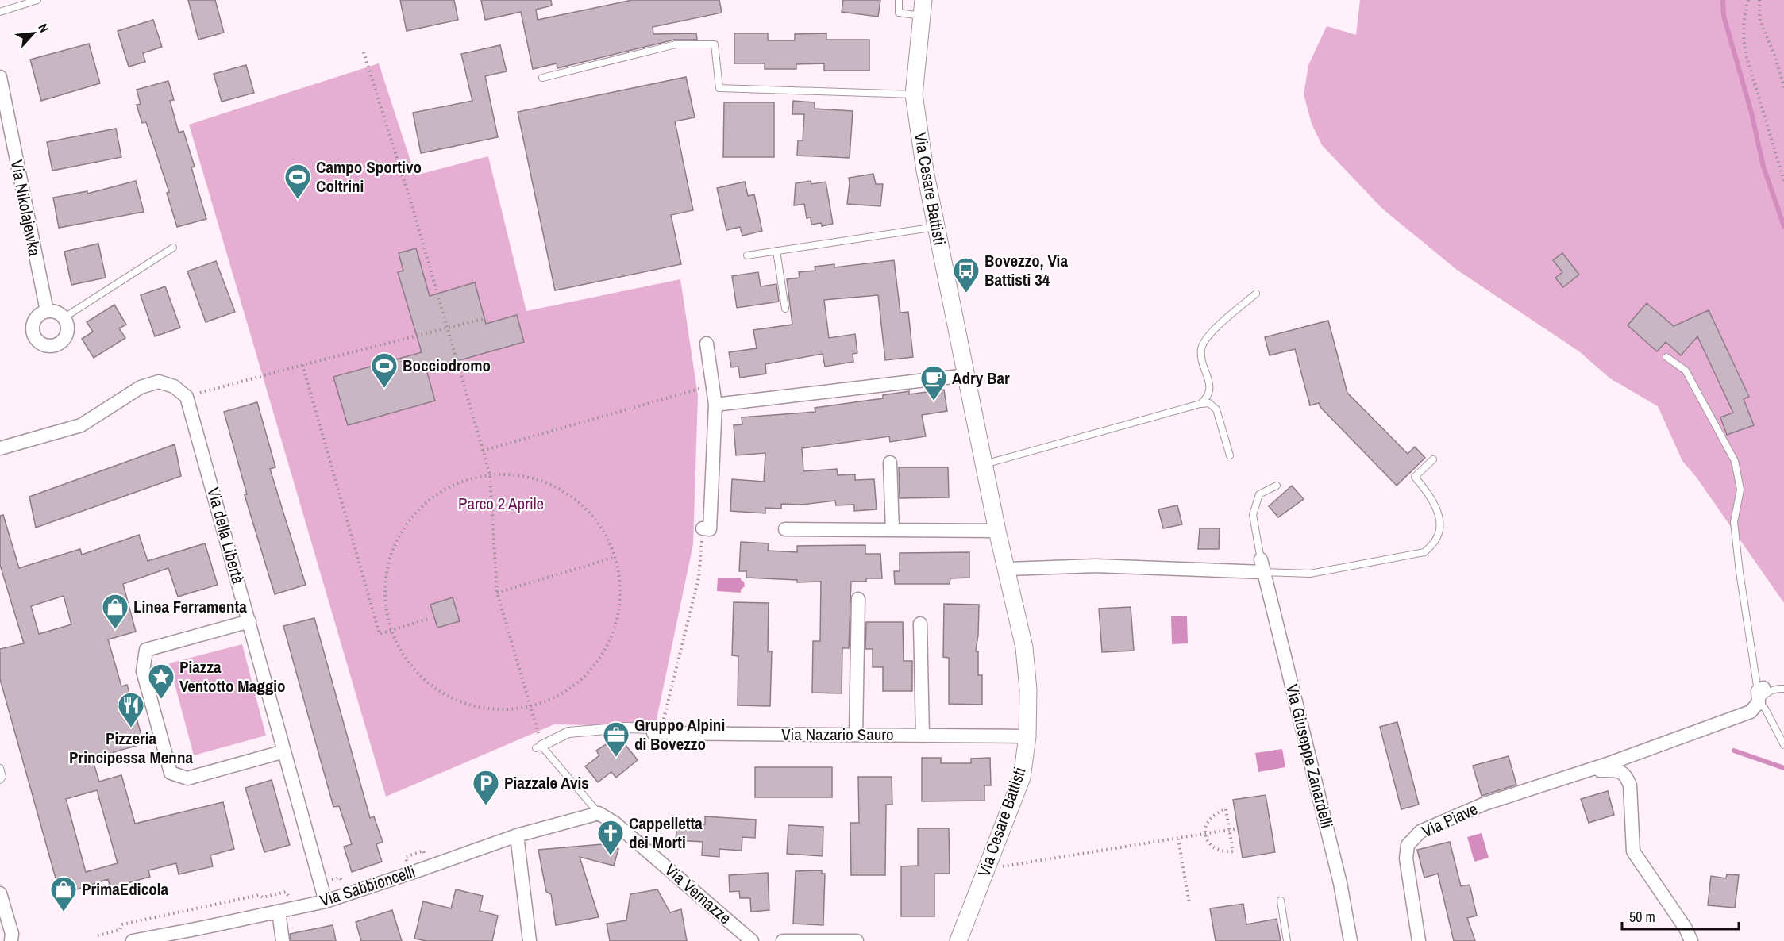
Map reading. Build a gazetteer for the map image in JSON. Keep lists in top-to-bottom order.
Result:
{
  "streets": {
    "street": [
      "Via Cesare Battisti",
      "Via Nikolajewka",
      "Via della Libertà",
      "Via Nazario Sauro",
      "Via Giuseppe Zanardelli",
      "Via Piave",
      "Via Sabbioncelli",
      "Via Vernazze"
    ]
  },
  "crossings": [
    ["Via Cesare Battisti", "Via Nazario Sauro"],
    ["Via della Libertà", "Via Sabbioncelli"],
    ["Via Sabbioncelli", "Via Vernazze"]
  ],
  "parks": ["Parco 2 Aprile"],
  "places": {
    "sports": ["Campo Sportivo Coltrini", "Bocciodromo"],
    "bus stop": ["Bovezzo, Via Battisti 34"],
    "cafe": ["Adry Bar"],
    "shop": ["Linea Ferramenta", "PrimaEdicola"],
    "place": ["Piazza Ventotto Maggio"],
    "restaurant": ["Pizzeria Principessa Menna"],
    "office": ["Gruppo Alpini di Bovezzo"],
    "parking": ["Piazzale Avis"],
    "church": ["Cappelletta dei Morti"]
  },
  "scale_bar": "50 m",
  "north": "top right"
}
